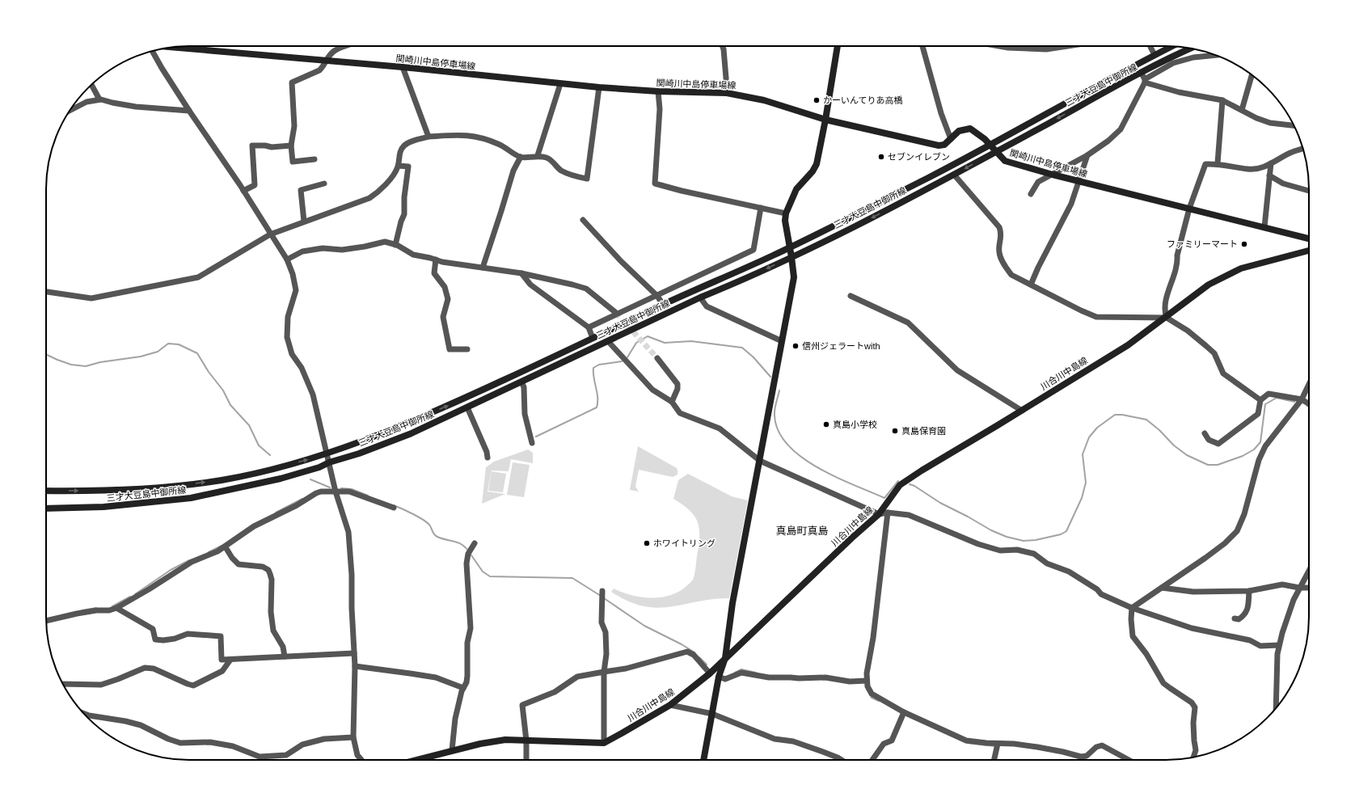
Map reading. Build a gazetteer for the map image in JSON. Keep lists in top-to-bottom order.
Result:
{
  "streets": {
    "main road": ["関崎川中島停車場線", "三才大豆島中御所線", "川合川中島線"]
  },
  "crossings": [
    ["関崎川中島停車場線", "三才大豆島中御所線"]
  ],
  "districts": ["真島町真島"],
  "places": [
    "かーいんてりあ高橋",
    "セブンイレブン",
    "ファミリーマート",
    "信州ジェラートwith",
    "真島小学校",
    "真島保育園",
    "ホワイトリング"
  ]
}
